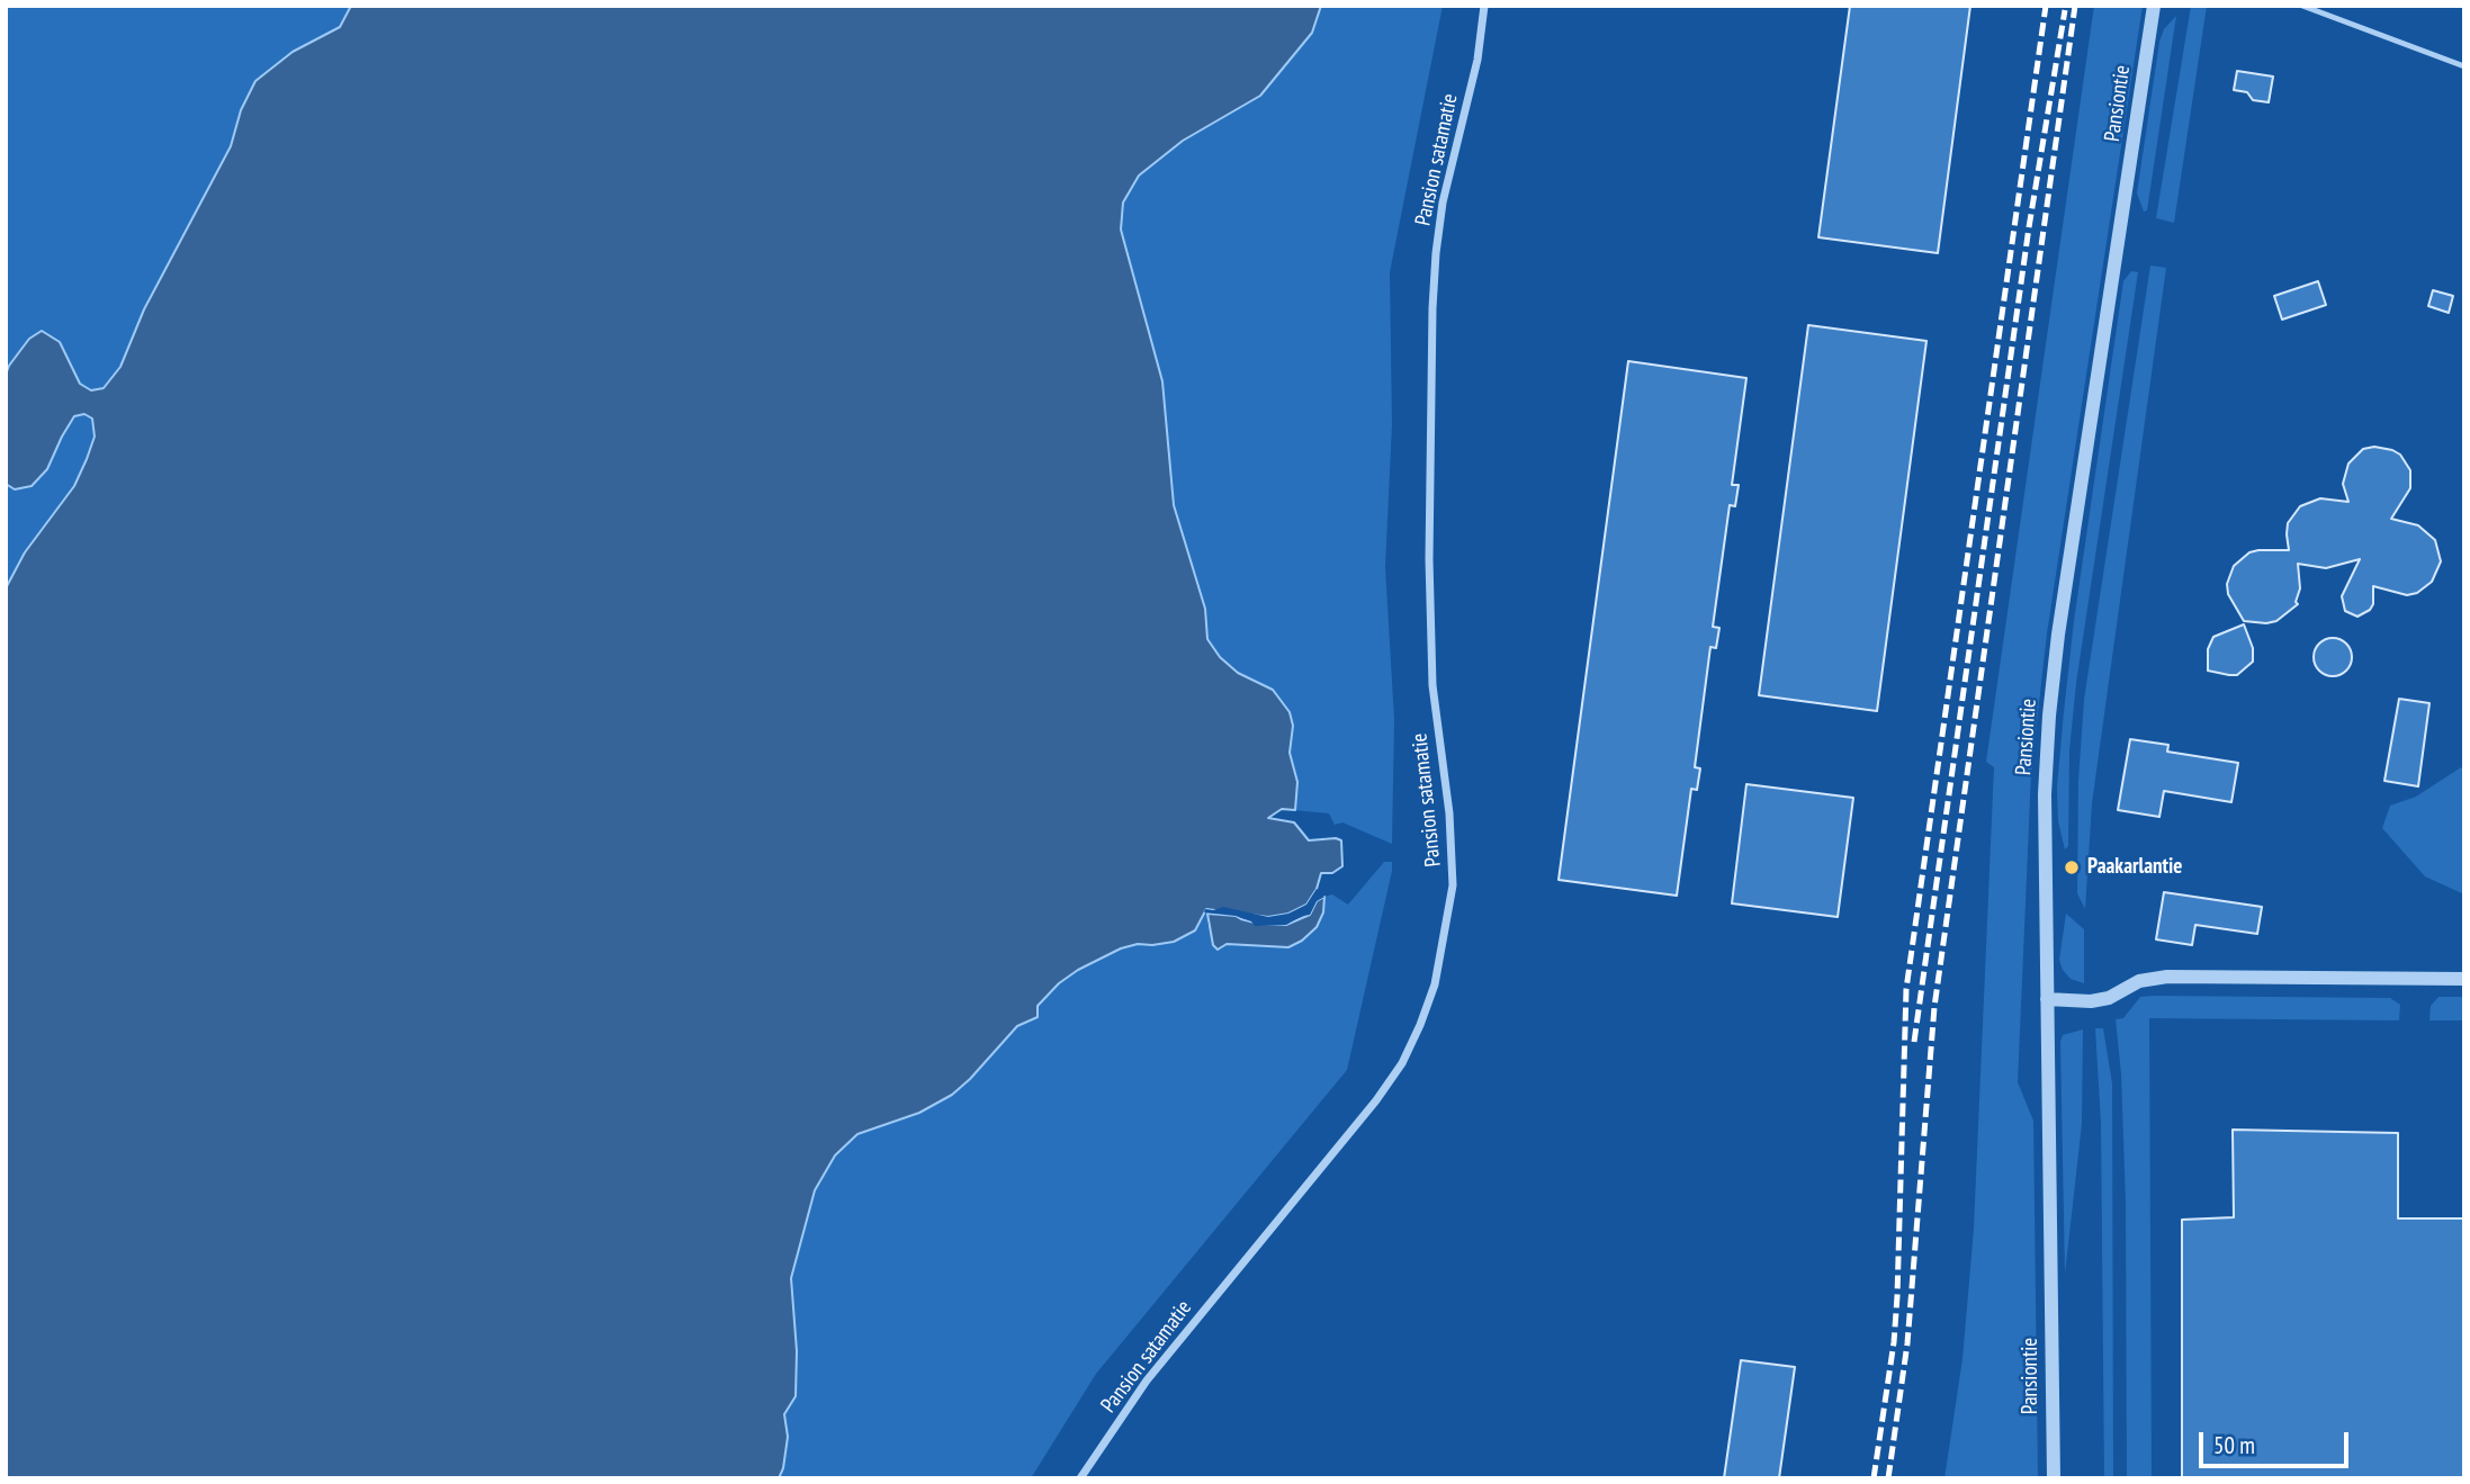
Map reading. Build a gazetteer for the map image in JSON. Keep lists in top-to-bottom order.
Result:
{
  "streets": {
    "street": ["Pansiontie", "Pansion satamatie"]
  },
  "places": ["Paakarlantie"],
  "scale_bar": "50 m"
}
